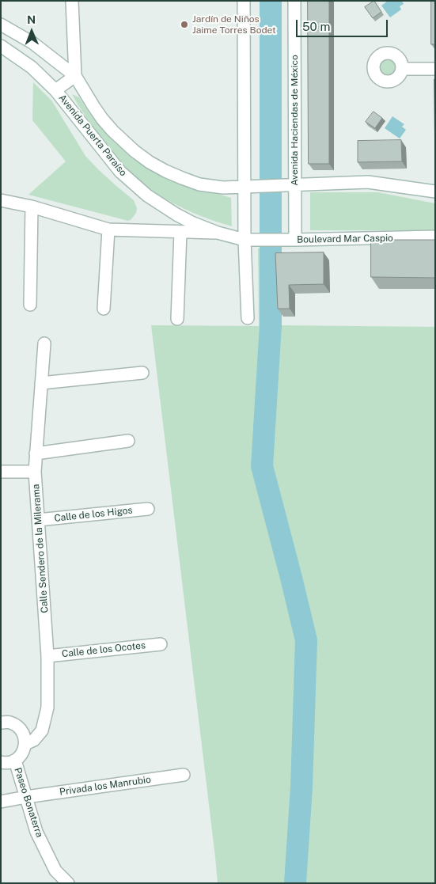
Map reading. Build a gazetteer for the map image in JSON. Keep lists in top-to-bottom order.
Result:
{
  "streets": {
    "street": [
      "Avenida Haciendas de México",
      "Avenida Puerta Paraíso",
      "Boulevard Mar Caspio",
      "Calle de los Higos",
      "Calle Sendero de la Milerama",
      "Calle de los Ocotes",
      "Privada los Manrubio",
      "Paseo Bonaterra"
    ]
  },
  "crossings": [
    ["Avenida Haciendas de México", "Boulevard Mar Caspio"],
    ["Avenida Puerta Paraíso", "Boulevard Mar Caspio"],
    ["Calle de los Higos", "Calle Sendero de la Milerama"],
    ["Calle Sendero de la Milerama", "Calle de los Ocotes"],
    ["Privada los Manrubio", "Paseo Bonaterra"]
  ],
  "places": ["Jardín de Niños Jaime Torres Bodet"],
  "scale_bar": "50 m",
  "north": "top"
}
